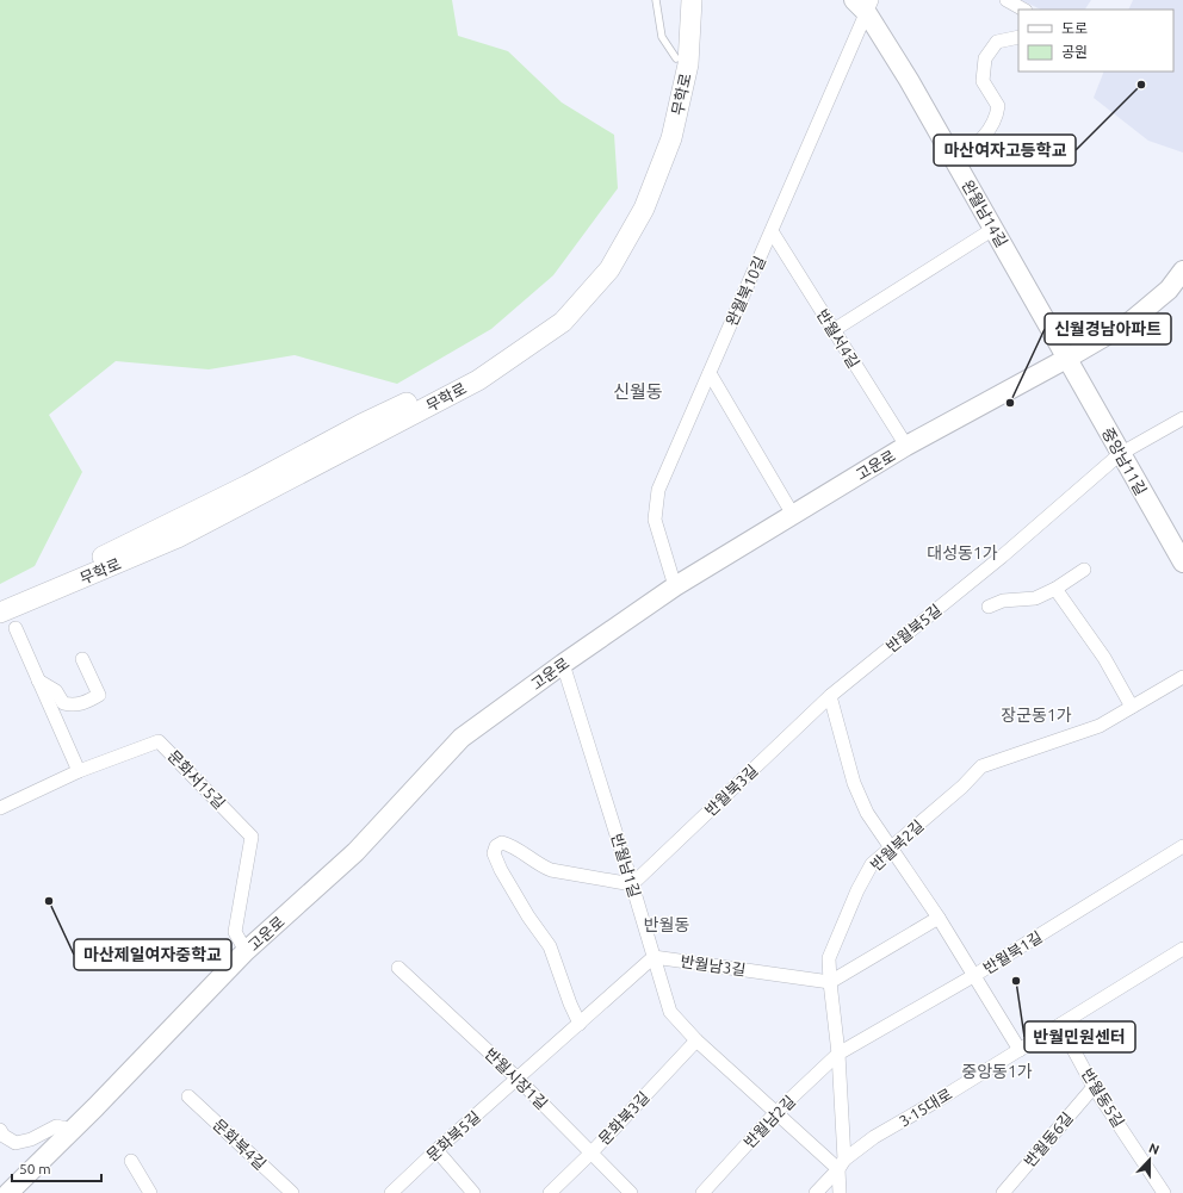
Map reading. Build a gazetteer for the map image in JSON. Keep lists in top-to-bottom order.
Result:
{
  "streets": {
    "main road": [
      "무학로",
      "완월남14길",
      "중앙남11길",
      "고운로"
    ],
    "street": [
      "완월북10길",
      "반월서4길",
      "반월북5길",
      "문화서15길",
      "반월북3길",
      "반월북2길",
      "반월남1길",
      "반월북1길",
      "반월남3길",
      "반월시장1길",
      "반월동5길",
      "3·15대로",
      "문화북3길",
      "반월남2길",
      "문화북5길",
      "반월동6길",
      "문화북4길"
    ]
  },
  "crossings": [
    ["완월남14길", "완월북10길"],
    ["완월남14길", "중앙남11길"],
    ["완월남14길", "고운로"],
    ["완월북10길", "반월서4길"],
    ["완월북10길", "고운로"],
    ["반월서4길", "고운로"],
    ["중앙남11길", "고운로"],
    ["중앙남11길", "반월북5길"],
    ["고운로", "문화서15길"],
    ["고운로", "반월남1길"],
    ["반월북5길", "반월북3길"],
    ["반월북3길", "반월남1길"],
    ["반월북2길", "반월남1길"],
    ["반월북2길", "반월북1길"],
    ["반월북2길", "반월남3길"],
    ["반월북2길", "3·15대로"],
    ["반월북2길", "반월남2길"],
    ["반월남1길", "반월남3길"],
    ["반월남1길", "3·15대로"],
    ["반월남1길", "문화북3길"],
    ["반월남1길", "반월남2길"],
    ["반월북1길", "반월남2길"],
    ["반월시장1길", "문화북3길"],
    ["반월시장1길", "문화북5길"],
    ["반월동5길", "3·15대로"],
    ["반월동5길", "반월동6길"]
  ],
  "districts": [
    "신월동",
    "대성동1가",
    "장군동1가",
    "반월동",
    "중앙동1가"
  ],
  "places": [
    "마산여자고등학교",
    "신월경남아파트",
    "마산제일여자중학교",
    "반월민원센터"
  ],
  "legend": ["도로", "공원"],
  "scale_bar": "50 m",
  "north": "top"
}
